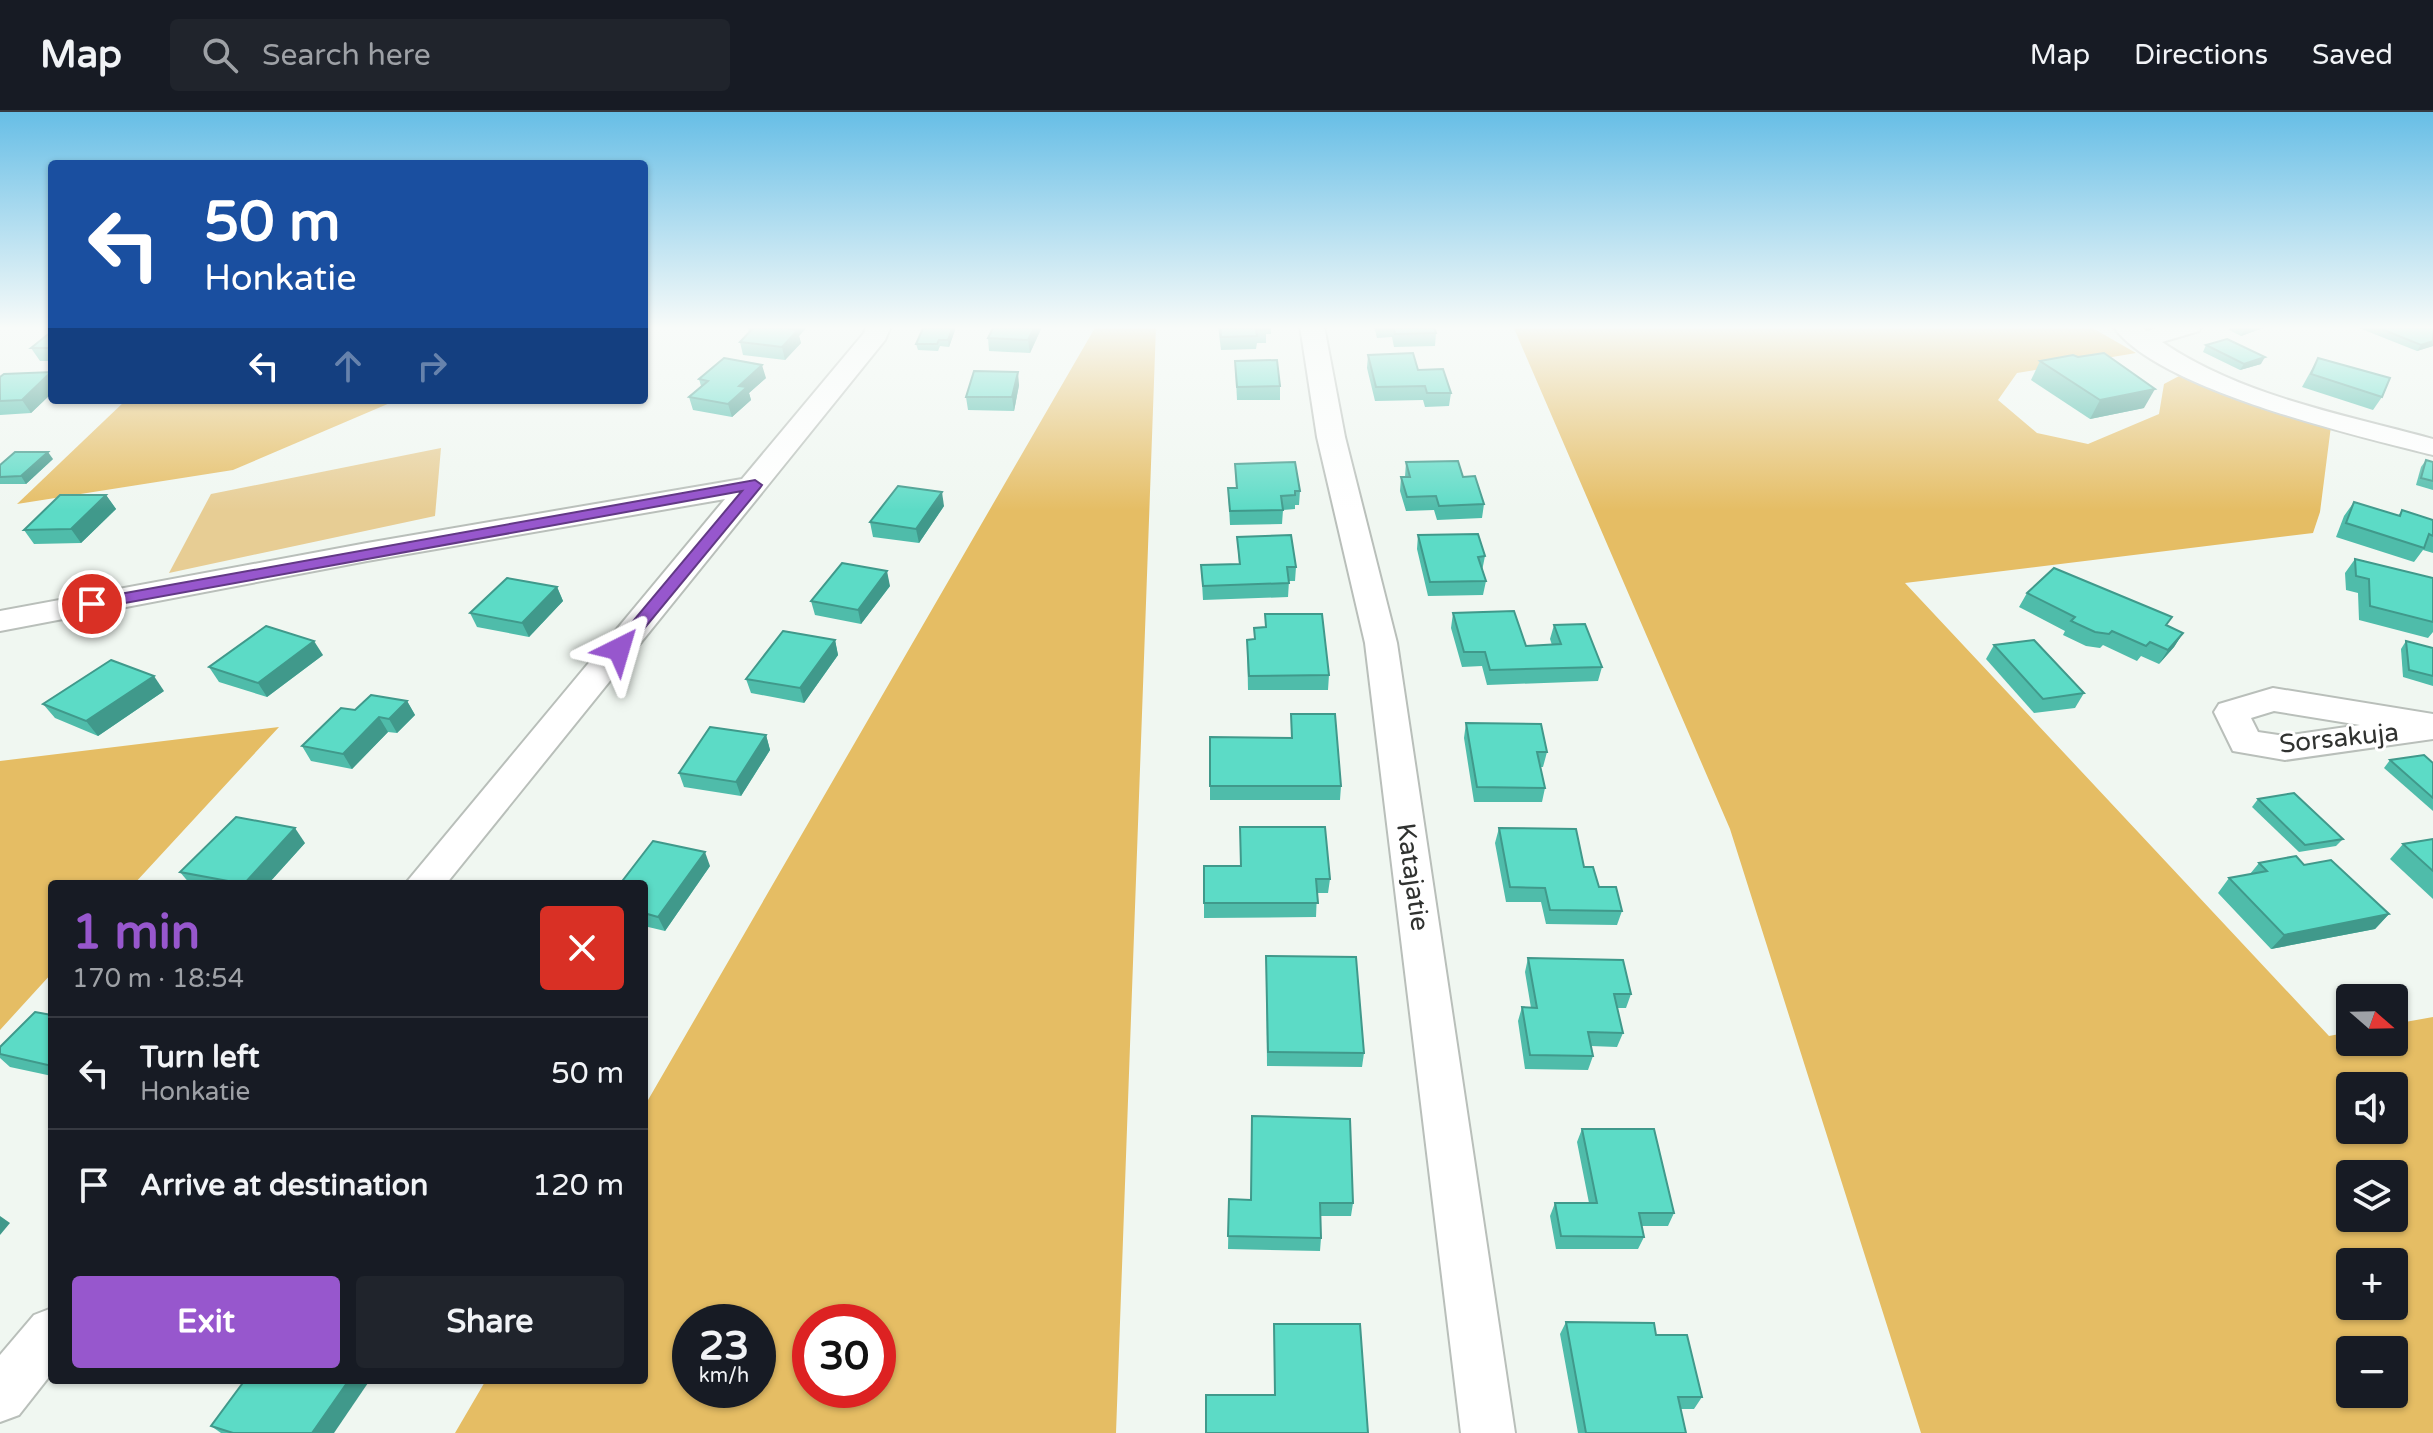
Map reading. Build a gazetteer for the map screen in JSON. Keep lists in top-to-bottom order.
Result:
{
  "streets": {
    "street": ["Katajatie"]
  },
  "north": "right",
  "page": {
    "header": "Map",
    "search": "Search here",
    "nav": ["Map", "Directions", "Saved"],
    "turn": ["50 m", "Honkatie"],
    "heading": ["1 min", "170 m · 18:54"],
    "map_buttons": ["+", "−"],
    "list": [
      {
        "name": "Turn left",
        "note": "Honkatie",
        "value": "50 m"
      },
      {
        "name": "Arrive at destination",
        "value": "120 m"
      }
    ],
    "buttons": ["Exit", "Share"],
    "speed": "23 km/h",
    "limit": "30"
  }
}
